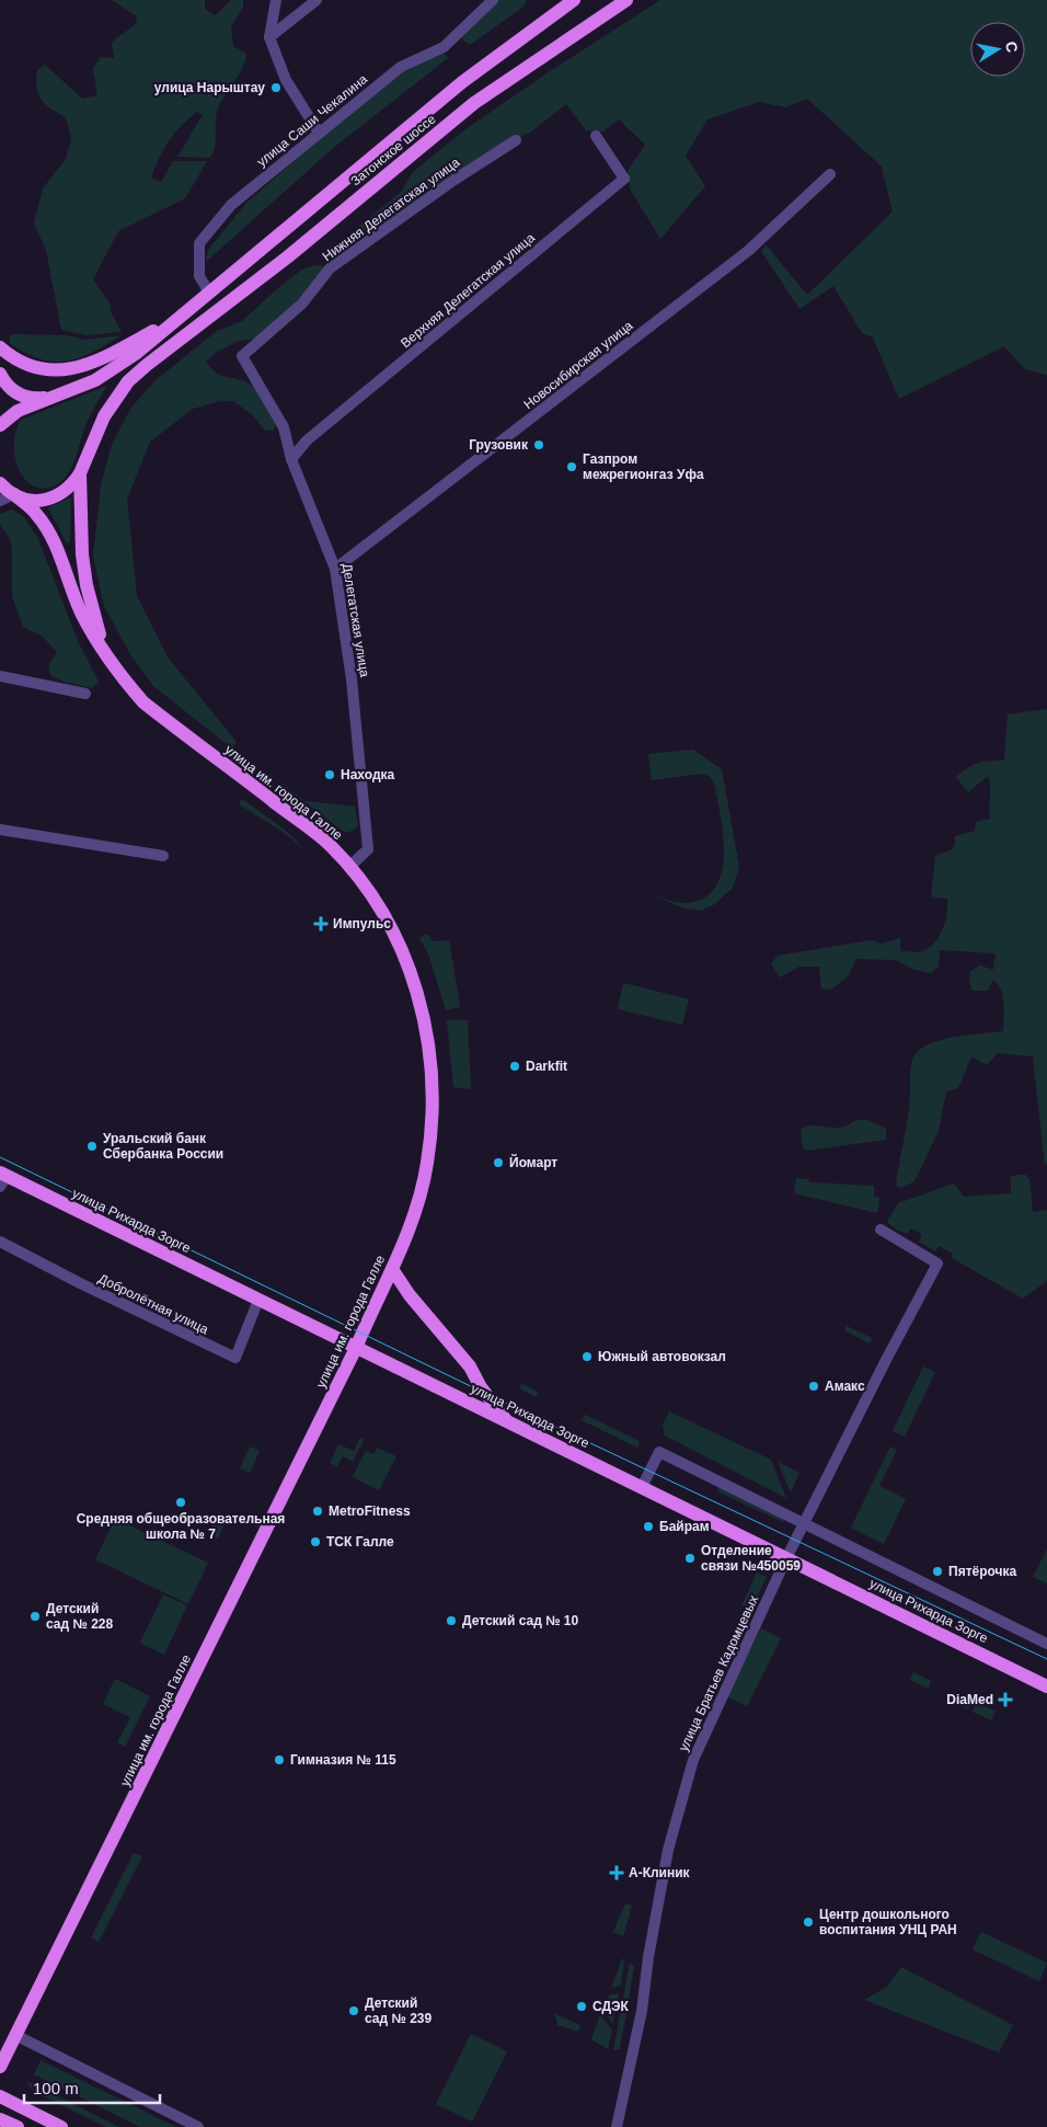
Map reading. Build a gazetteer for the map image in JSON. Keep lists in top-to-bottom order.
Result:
{
  "streets": {
    "main road": ["Затонское шоссе", "улица им. города Галле", "улица Рихарда Зорге"],
    "street": [
      "улица Саши Чекалина",
      "Нижняя Делегатская улица",
      "Верхняя Делегатская улица",
      "Новосибирская улица",
      "Делегатская улица",
      "Добролётная улица",
      "улица Братьев Кадомцевых"
    ]
  },
  "crossings": [
    ["улица Саши Чекалина", "Затонское шоссе"],
    ["Затонское шоссе", "улица им. города Галле"],
    ["Нижняя Делегатская улица", "Делегатская улица"],
    ["Верхняя Делегатская улица", "Делегатская улица"],
    ["Новосибирская улица", "Делегатская улица"],
    ["Делегатская улица", "улица им. города Галле"],
    ["улица им. города Галле", "улица Рихарда Зорге"],
    ["улица Рихарда Зорге", "Добролётная улица"],
    ["улица Рихарда Зорге", "улица Братьев Кадомцевых"]
  ],
  "places": {
    "other": [
      "улица Нарыштау",
      "Грузовик",
      "Газпром межрегионгаз Уфа",
      "Находка",
      "Darkfit",
      "Уральский банк Сбербанка России",
      "Йомарт",
      "Южный автовокзал",
      "Амакс",
      "Средняя общеобразовательная школа № 7",
      "MetroFitness",
      "Байрам",
      "ТСК Галле",
      "Отделение связи №450059",
      "Пятёрочка",
      "Детский сад № 228",
      "Детский сад № 10",
      "Гимназия № 115",
      "Центр дошкольного воспитания УНЦ РАН",
      "СДЭК",
      "Детский сад № 239"
    ],
    "health": ["Импульс", "DiaMed", "А-Клиник"]
  },
  "scale_bar": "100 m",
  "north": "right"
}
